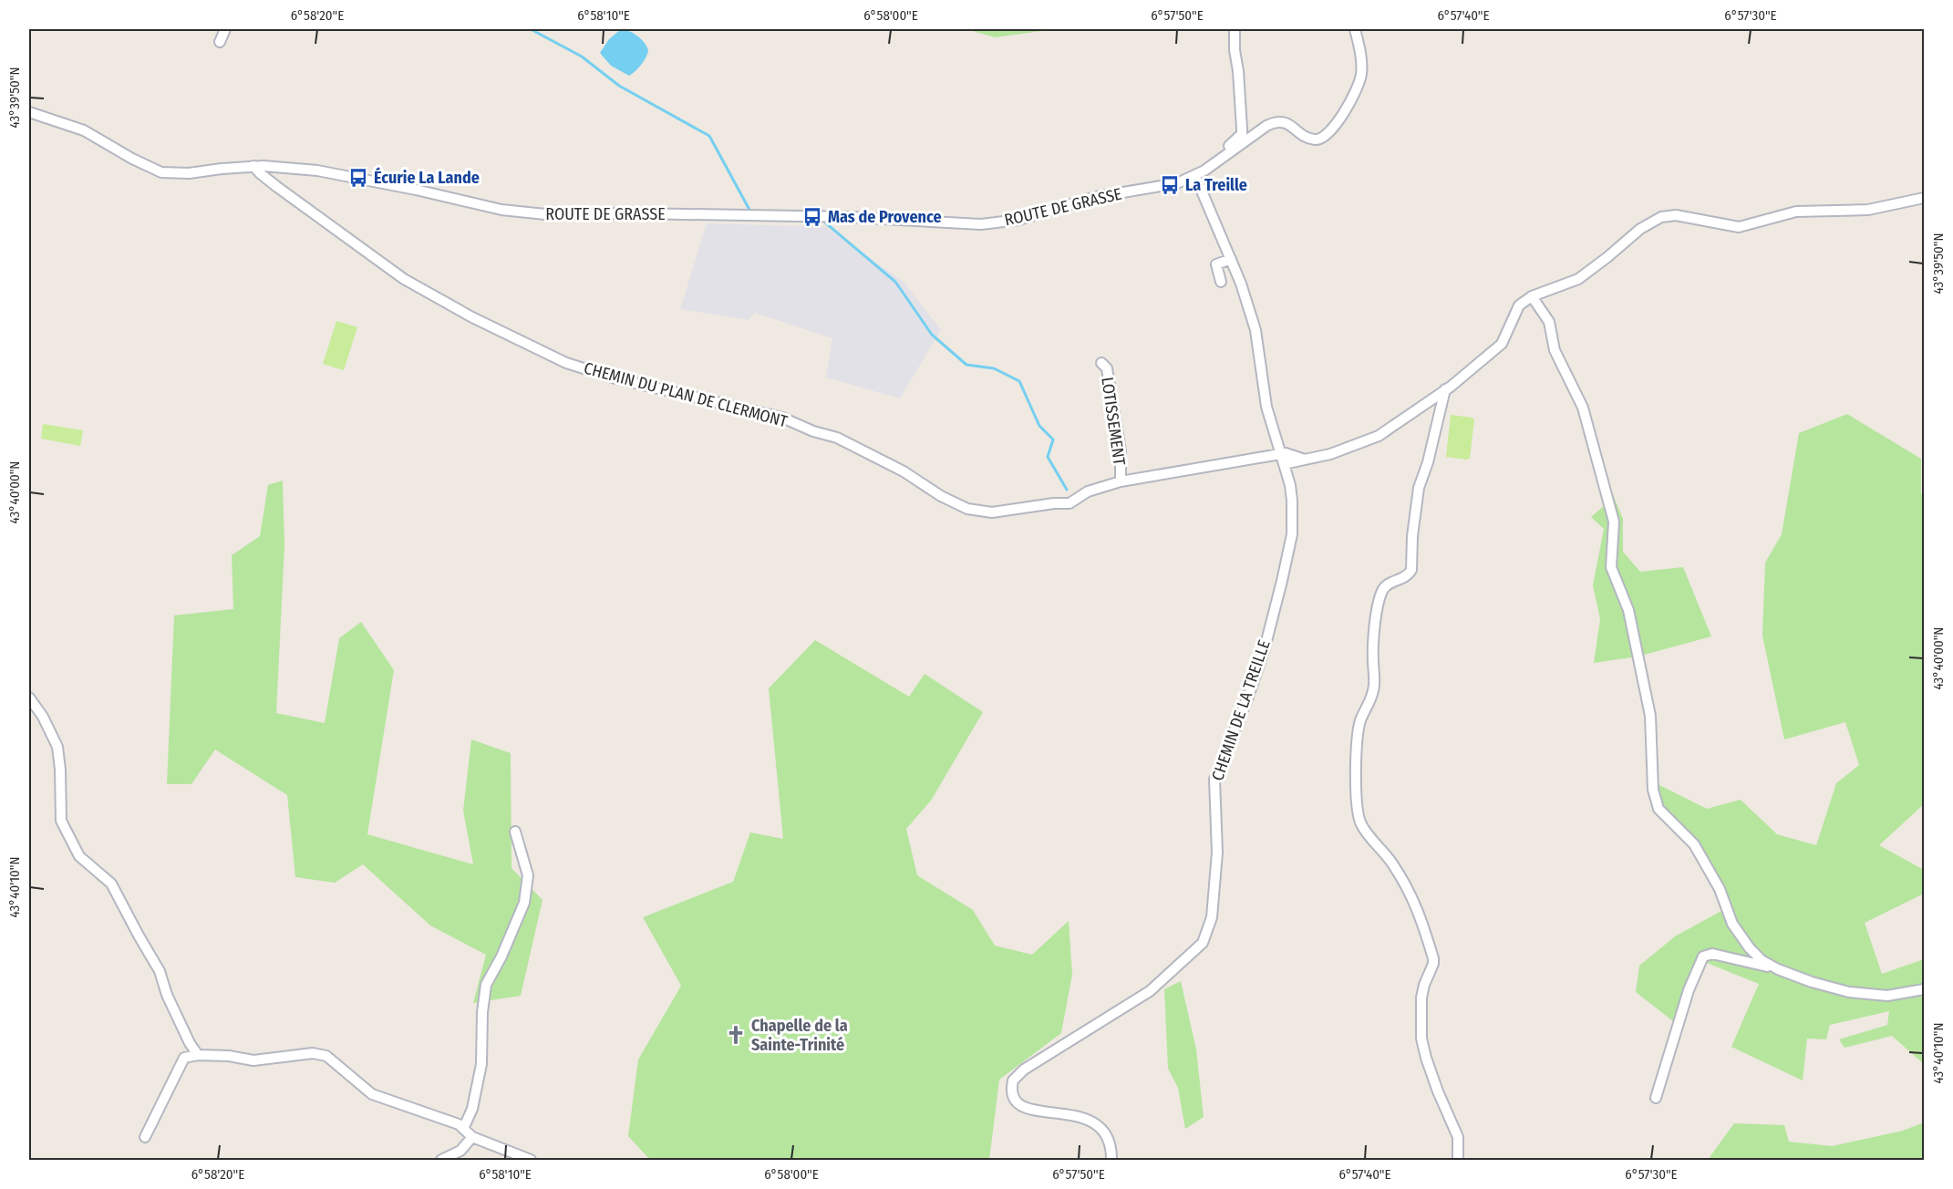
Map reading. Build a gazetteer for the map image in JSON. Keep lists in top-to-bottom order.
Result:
{
  "streets": {
    "street": [
      "ROUTE DE GRASSE",
      "CHEMIN DU PLAN DE CLERMONT",
      "LOTISSEMENT",
      "CHEMIN DE LA TREILLE"
    ]
  },
  "crossings": [
    ["ROUTE DE GRASSE", "CHEMIN DU PLAN DE CLERMONT"],
    ["ROUTE DE GRASSE", "CHEMIN DE LA TREILLE"],
    ["CHEMIN DU PLAN DE CLERMONT", "LOTISSEMENT"],
    ["CHEMIN DU PLAN DE CLERMONT", "CHEMIN DE LA TREILLE"]
  ],
  "places": {
    "bus stop": ["Écurie La Lande", "La Treille", "Mas de Provence"],
    "church": ["Chapelle de la Sainte-Trinité"]
  },
  "coordinates": [
    "6°58'20\"E",
    "6°58'10\"E",
    "6°58'00\"E",
    "6°57'50\"E",
    "6°57'40\"E",
    "6°57'30\"E",
    "43°39'50\"N",
    "43°40'00\"N",
    "43°40'10\"N"
  ]
}
